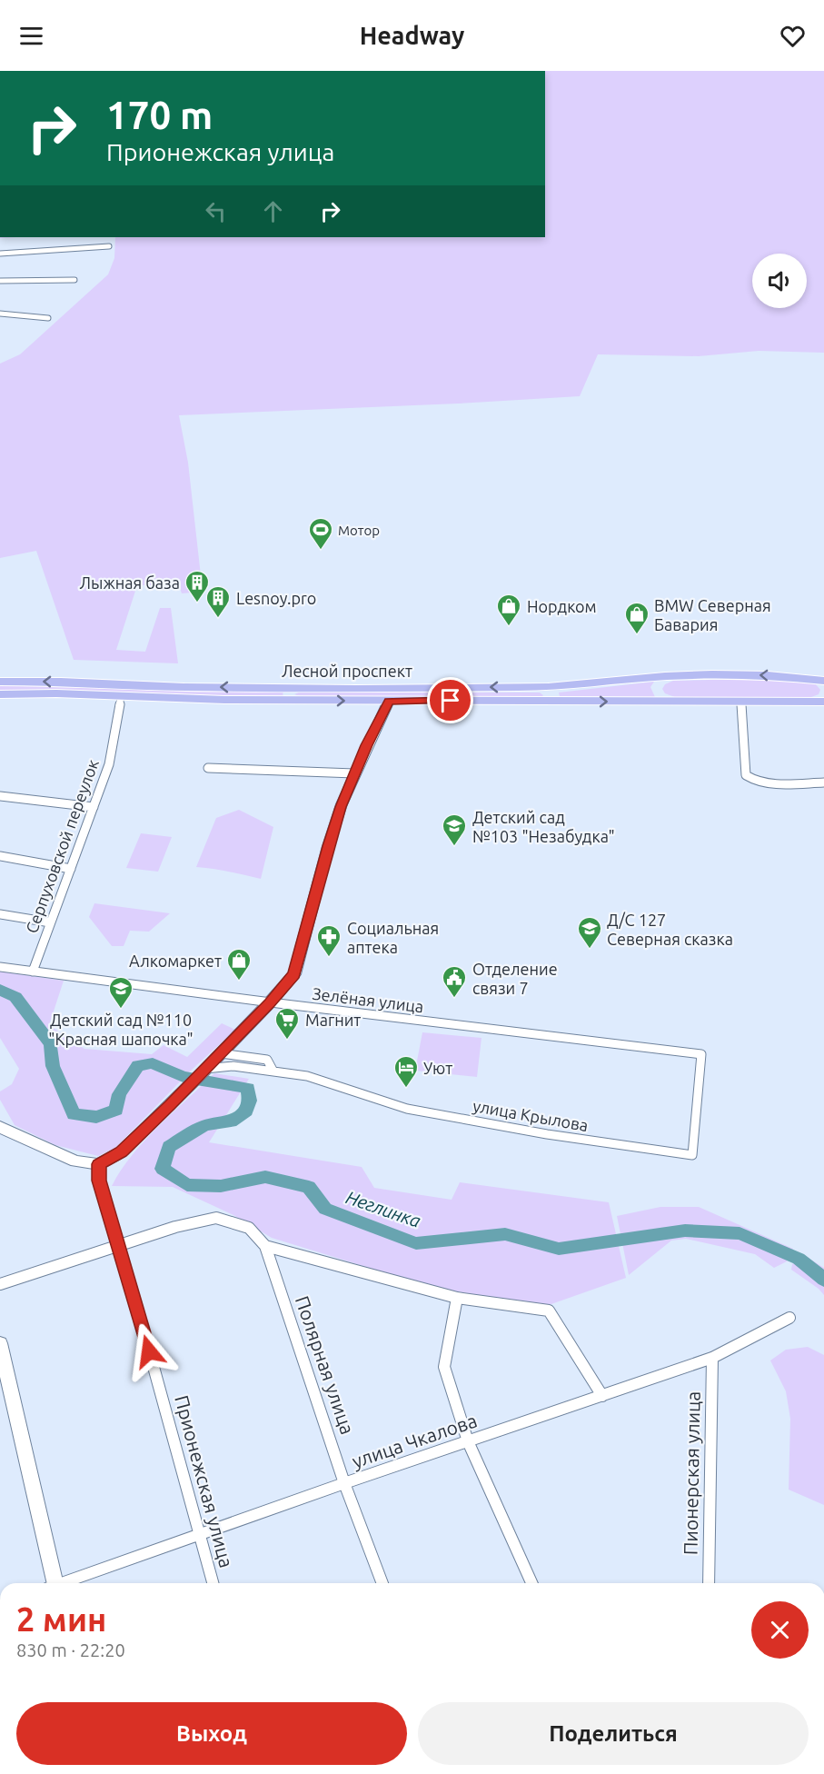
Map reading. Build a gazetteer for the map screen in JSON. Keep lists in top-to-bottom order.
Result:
{
  "streets": {
    "main road": ["Лесной проспект"],
    "street": [
      "Серпуховской переулок",
      "Зелёная улица",
      "улица Крылова",
      "Полярная улица",
      "улица Чкалова",
      "Пионерская улица",
      "Прионежская улица"
    ]
  },
  "crossings": [
    ["Лесной проспект", "Серпуховской переулок"],
    ["Серпуховской переулок", "Зелёная улица"],
    ["Зелёная улица", "улица Крылова"],
    ["Полярная улица", "улица Чкалова"],
    ["улица Чкалова", "Пионерская улица"],
    ["улица Чкалова", "Прионежская улица"]
  ],
  "water": ["Неглинка"],
  "places": {
    "sports": ["Мотор"],
    "building": ["Лыжная база", "Lesnoy.pro"],
    "shop": ["Нордком", "BMW Северная Бавария", "Алкомаркет"],
    "school or university": ["Детский сад №103 \"Незабудка\"", "Д/С 127 Северная сказка", "Детский сад №110 \"Красная шапочка\""],
    "pharmacy": ["Социальная аптека"],
    "public building": ["Отделение связи 7"],
    "supermarket": ["Магнит"],
    "hotel": ["Уют"]
  },
  "page": {
    "header": "Headway",
    "turn": ["170 m", "Прионежская улица"],
    "heading": ["2 мин", "830 m · 22:20"],
    "buttons": ["Выход", "Поделиться"]
  }
}
